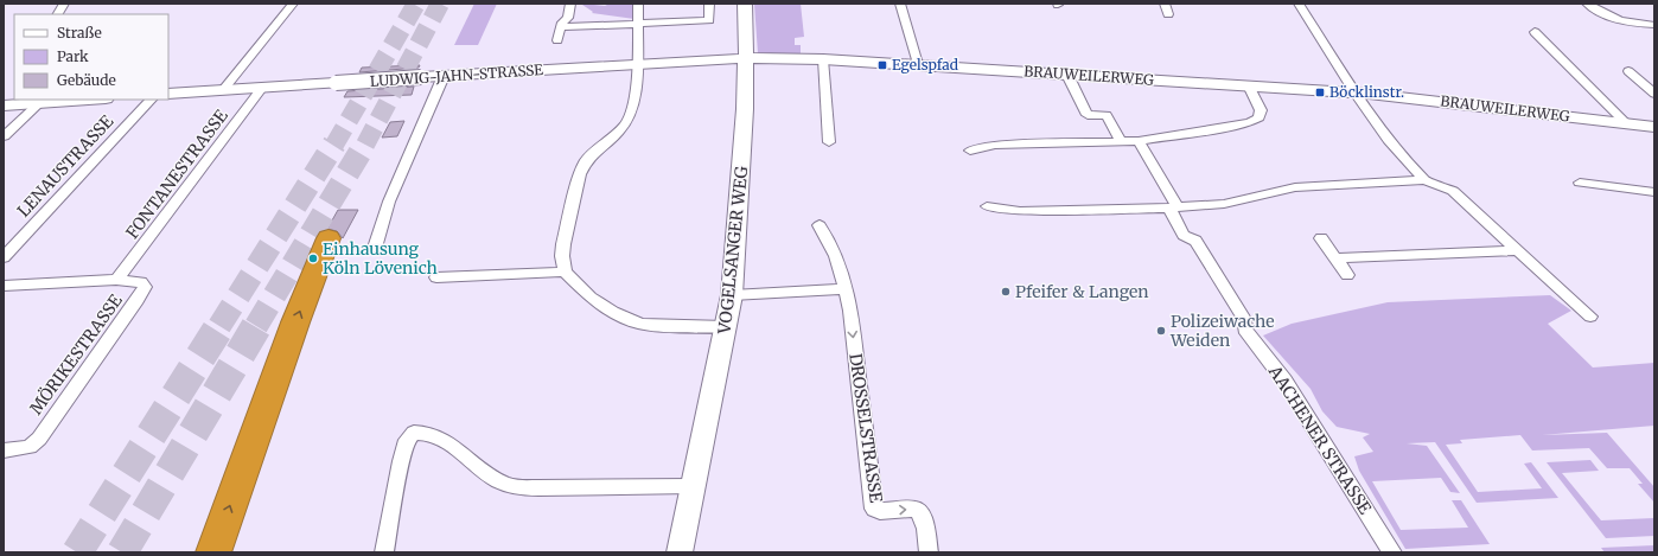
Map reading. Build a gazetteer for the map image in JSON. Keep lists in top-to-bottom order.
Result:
{
  "streets": {
    "street": [
      "LUDWIG-JAHN-STRASSE",
      "BRAUWEILERWEG",
      "LENAUSTRASSE",
      "FONTANESTRASSE",
      "VOGELSANGER WEG",
      "MÖRIKESTRASSE",
      "DROSSELSTRASSE",
      "AACHENER STRASSE"
    ]
  },
  "crossings": [
    ["LUDWIG-JAHN-STRASSE", "BRAUWEILERWEG"],
    ["LUDWIG-JAHN-STRASSE", "FONTANESTRASSE"],
    ["LUDWIG-JAHN-STRASSE", "VOGELSANGER WEG"],
    ["BRAUWEILERWEG", "VOGELSANGER WEG"],
    ["FONTANESTRASSE", "MÖRIKESTRASSE"]
  ],
  "one_way": ["DROSSELSTRASSE"],
  "places": {
    "transit": ["Egelspfad", "Böcklinstr."],
    "other": ["Einhausung Köln Lövenich", "Pfeifer & Langen", "Polizeiwache Weiden"]
  },
  "legend": ["Straße", "Park", "Gebäude"]
}
